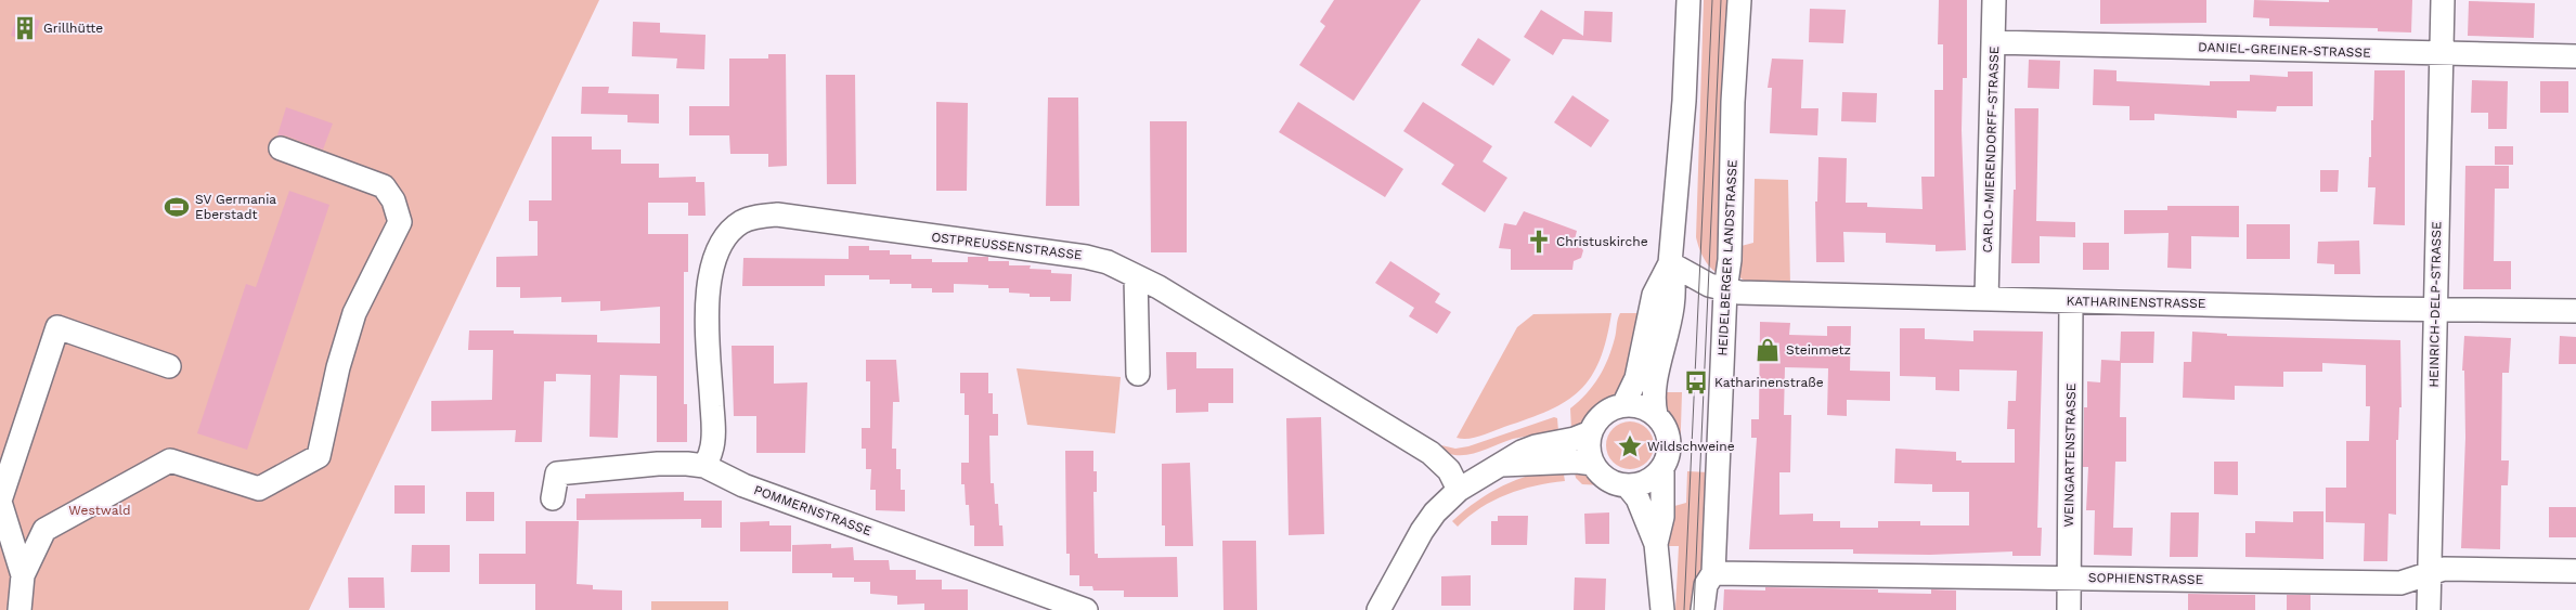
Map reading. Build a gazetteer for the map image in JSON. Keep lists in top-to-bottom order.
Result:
{
  "streets": {
    "street": [
      "DANIEL-GREINER-STRASSE",
      "CARLO-MIERENDORFF-STRASSE",
      "OSTPREUSSENSTRASSE",
      "HEIDELBERGER LANDSTRASSE",
      "KATHARINENSTRASSE",
      "HEINRICH-DELP-STRASSE",
      "WEINGARTENSTRASSE",
      "POMMERNSTRASSE",
      "SOPHIENSTRASSE"
    ]
  },
  "crossings": [
    ["DANIEL-GREINER-STRASSE", "CARLO-MIERENDORFF-STRASSE"],
    ["DANIEL-GREINER-STRASSE", "HEINRICH-DELP-STRASSE"],
    ["CARLO-MIERENDORFF-STRASSE", "KATHARINENSTRASSE"],
    ["OSTPREUSSENSTRASSE", "POMMERNSTRASSE"],
    ["HEIDELBERGER LANDSTRASSE", "KATHARINENSTRASSE"],
    ["HEIDELBERGER LANDSTRASSE", "SOPHIENSTRASSE"],
    ["KATHARINENSTRASSE", "HEINRICH-DELP-STRASSE"],
    ["KATHARINENSTRASSE", "WEINGARTENSTRASSE"],
    ["HEINRICH-DELP-STRASSE", "SOPHIENSTRASSE"],
    ["WEINGARTENSTRASSE", "SOPHIENSTRASSE"]
  ],
  "parks": ["Westwald"],
  "places": {
    "building": ["Grillhütte"],
    "sports": ["SV Germania Eberstadt"],
    "church": ["Christuskirche"],
    "shop": ["Steinmetz"],
    "bus stop": ["Katharinenstraße"],
    "place": ["Wildschweine"]
  }
}
